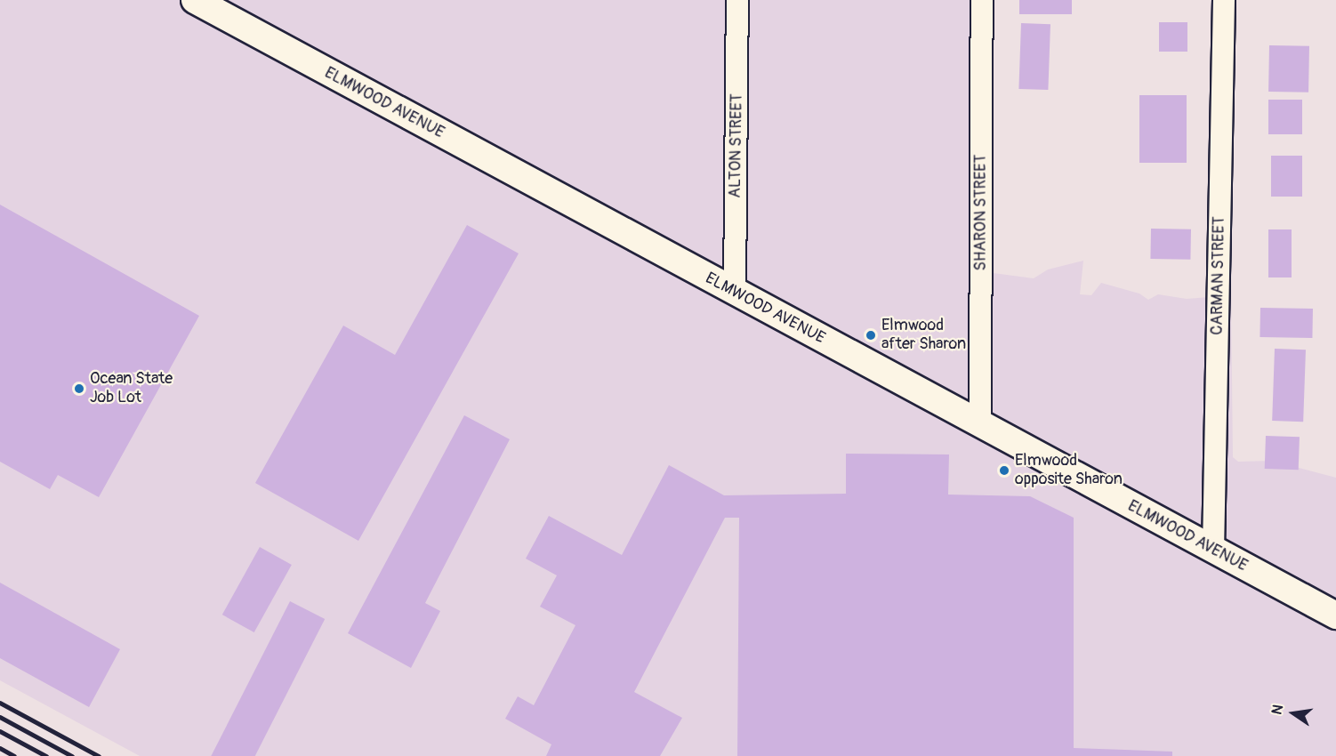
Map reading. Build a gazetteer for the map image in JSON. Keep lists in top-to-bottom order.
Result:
{
  "streets": {
    "main road": ["ELMWOOD AVENUE"],
    "street": ["ALTON STREET", "SHARON STREET", "CARMAN STREET"]
  },
  "crossings": [
    ["ELMWOOD AVENUE", "ALTON STREET"],
    ["ELMWOOD AVENUE", "SHARON STREET"],
    ["ELMWOOD AVENUE", "CARMAN STREET"]
  ],
  "places": ["Elmwood after Sharon", "Ocean State Job Lot", "Elmwood opposite Sharon"],
  "north": "left"
}
